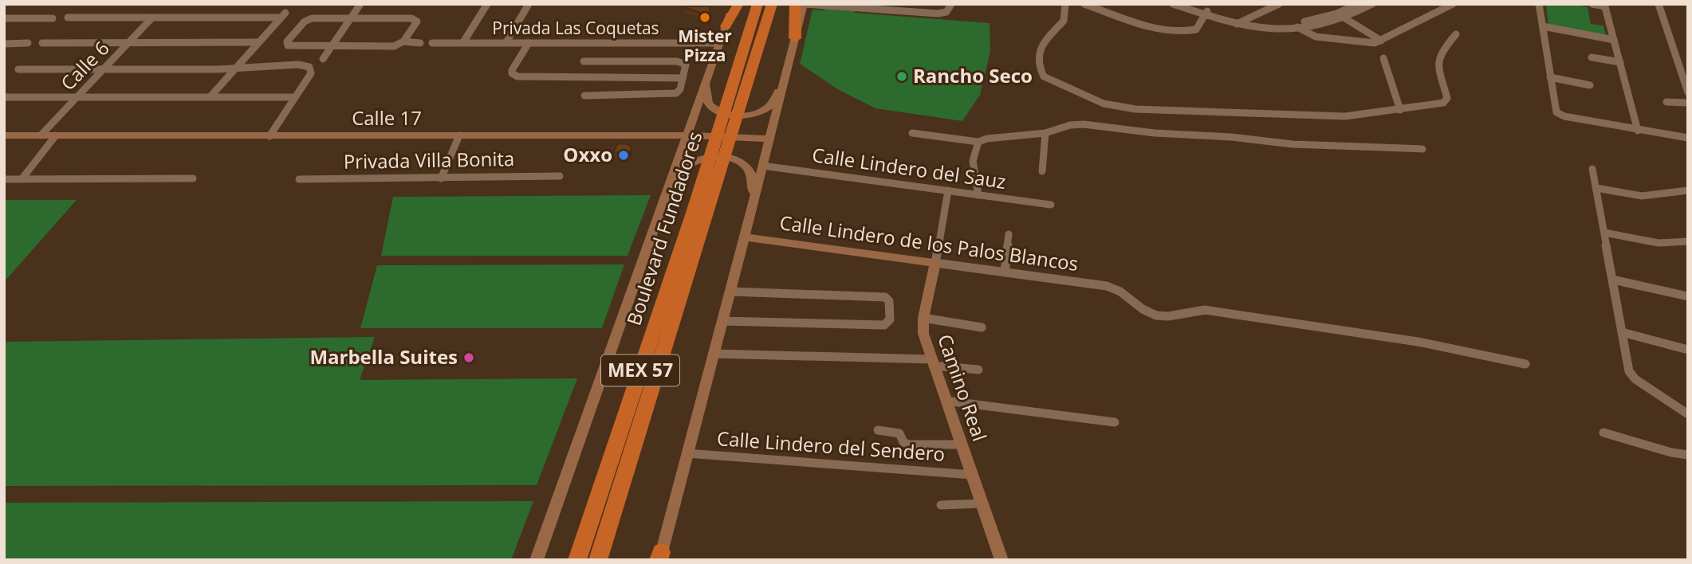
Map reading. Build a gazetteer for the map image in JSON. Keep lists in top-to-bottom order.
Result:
{
  "streets": {
    "highway": ["Boulevard Fundadores", "MEX 57"],
    "main road": ["Calle 17", "Calle Lindero de los Palos Blancos", "Camino Real"],
    "street": [
      "Privada Las Coquetas",
      "Calle 6",
      "Privada Villa Bonita",
      "Calle Lindero del Sauz",
      "Calle Lindero del Sendero"
    ]
  },
  "crossings": [
    ["Calle 6", "Calle 17"],
    ["Calle Lindero del Sauz", "Camino Real"],
    ["Calle Lindero de los Palos Blancos", "Camino Real"],
    ["Camino Real", "Calle Lindero del Sendero"]
  ],
  "places": [
    "Mister Pizza",
    "Rancho Seco",
    "Oxxo",
    "Marbella Suites"
  ]
}
